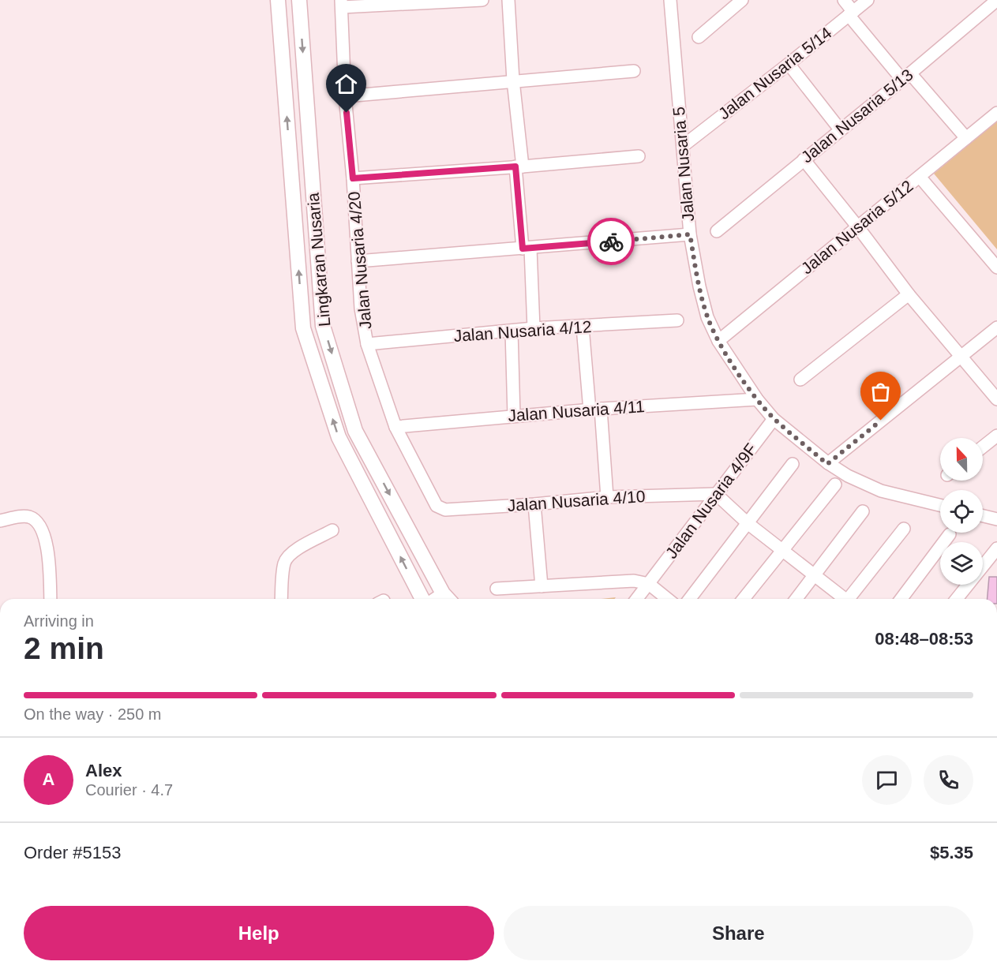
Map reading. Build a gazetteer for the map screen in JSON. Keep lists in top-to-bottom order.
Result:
{
  "streets": {
    "main road": ["Lingkaran Nusaria"],
    "street": [
      "Jalan Nusaria 5/14",
      "Jalan Nusaria 5/13",
      "Jalan Nusaria 5",
      "Jalan Nusaria 5/12",
      "Jalan Nusaria 4/20",
      "Jalan Nusaria 4/12",
      "Jalan Nusaria 4/11",
      "Jalan Nusaria 4/10",
      "Jalan Nusaria 4/9F"
    ]
  },
  "crossings": [
    ["Jalan Nusaria 5/14", "Jalan Nusaria 5"],
    ["Jalan Nusaria 5", "Jalan Nusaria 5/12"],
    ["Jalan Nusaria 5", "Jalan Nusaria 4/11"],
    ["Jalan Nusaria 5", "Jalan Nusaria 4/9F"],
    ["Jalan Nusaria 4/20", "Jalan Nusaria 4/12"],
    ["Jalan Nusaria 4/20", "Jalan Nusaria 4/11"],
    ["Jalan Nusaria 4/20", "Jalan Nusaria 4/10"],
    ["Jalan Nusaria 4/10", "Jalan Nusaria 4/9F"]
  ],
  "north": "top",
  "page": {
    "heading": ["2 min", "Arriving in", "08:48–08:53"],
    "panel": [
      "Alex",
      "Courier · 4.7",
      "Order #5153",
      "$5.35"
    ],
    "bar": "On the way · 250 m",
    "round": "A",
    "buttons": ["Help", "Share"]
  }
}
